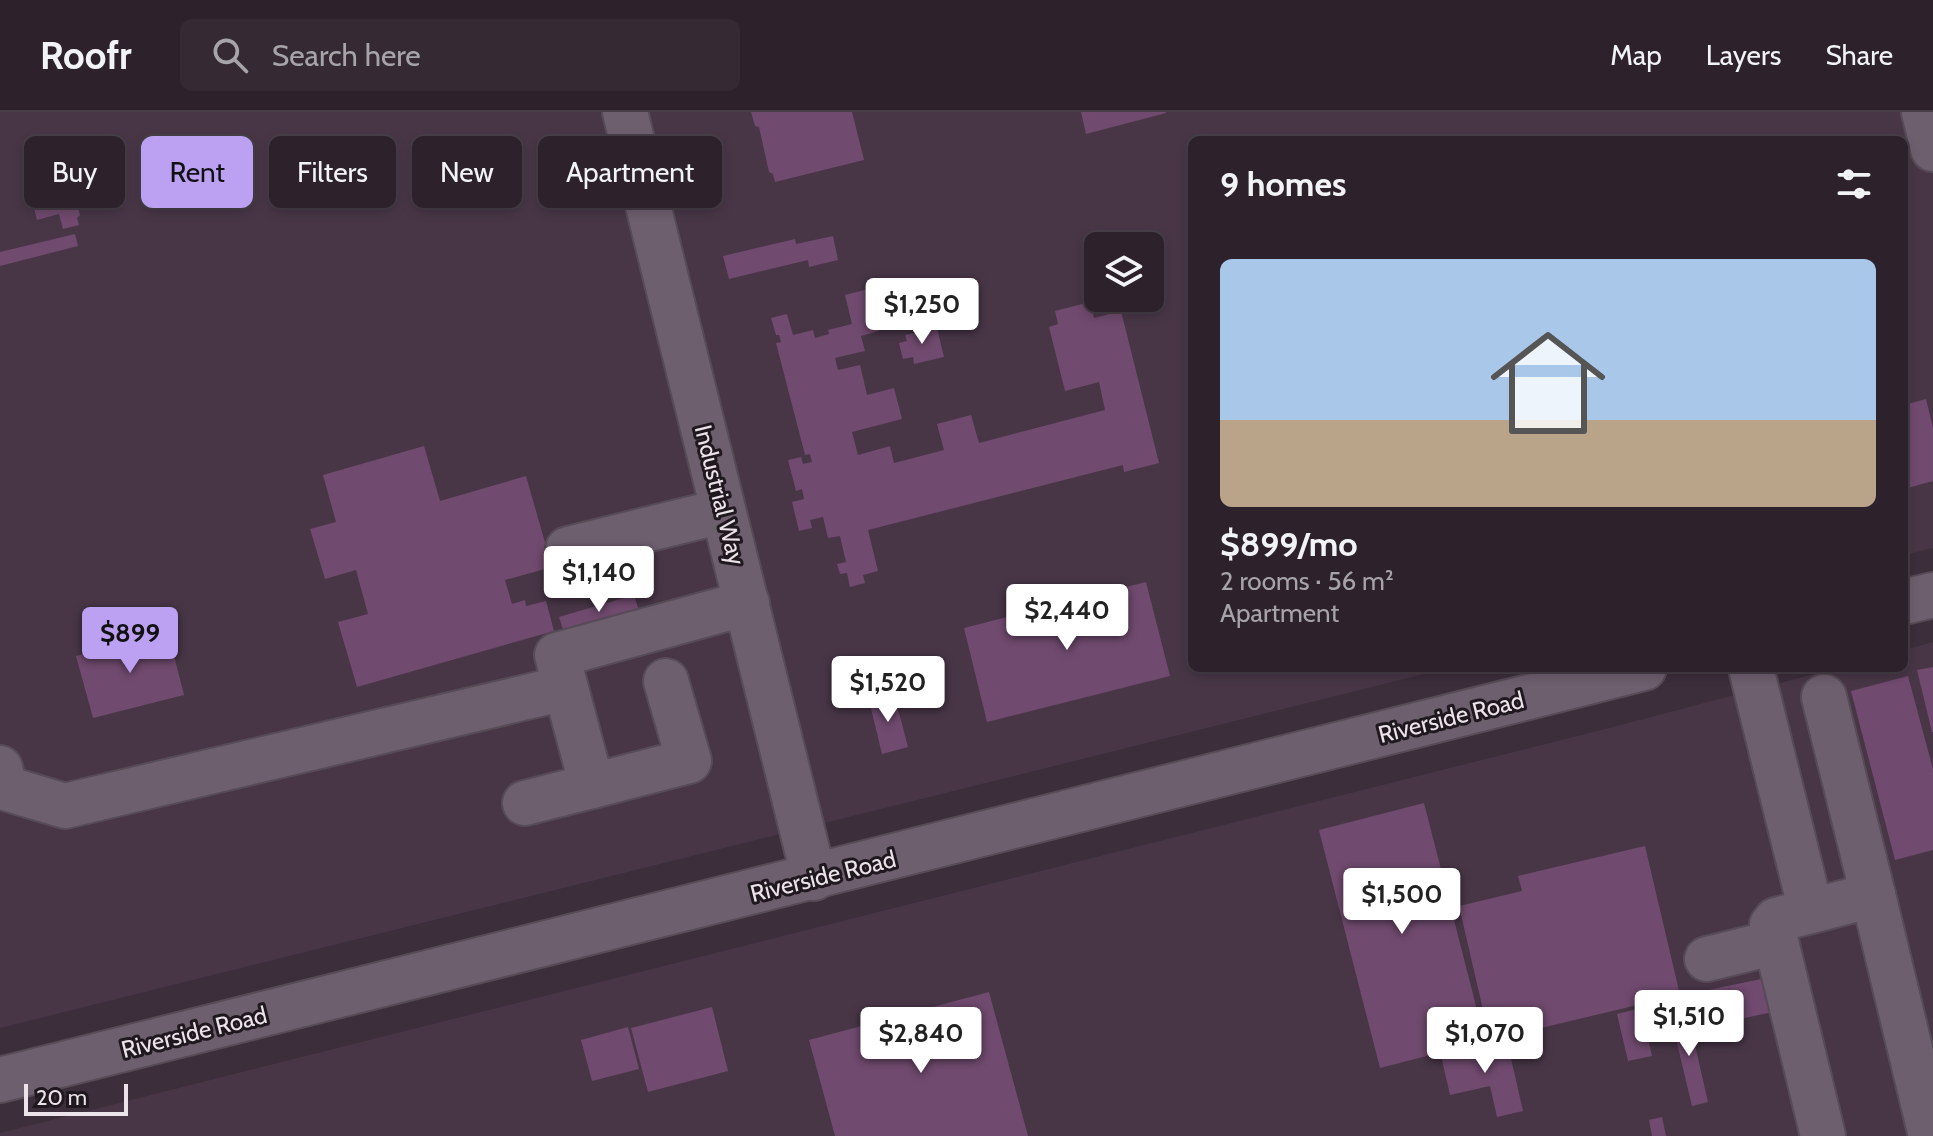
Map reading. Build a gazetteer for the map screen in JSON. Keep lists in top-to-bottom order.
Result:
{
  "streets": {
    "street": ["Industrial Way", "Riverside Road"]
  },
  "crossings": [
    ["Industrial Way", "Riverside Road"]
  ],
  "scale_bar": "20 m",
  "page": {
    "header": "Roofr",
    "search": "Search here",
    "nav": ["Map", "Layers", "Share"],
    "chip": [
      "Buy",
      "Rent",
      "Filters",
      "New",
      "Apartment"
    ],
    "heading": "9 homes",
    "list": [
      {
        "name": "$899/mo",
        "note": "2 rooms · 56 m² · Apartment"
      }
    ],
    "price": [
      "$1,250",
      "$1,140",
      "$2,440",
      "$899",
      "$1,520",
      "$1,500",
      "$1,510",
      "$2,840",
      "$1,070"
    ],
    "scale": "20 m"
  }
}
